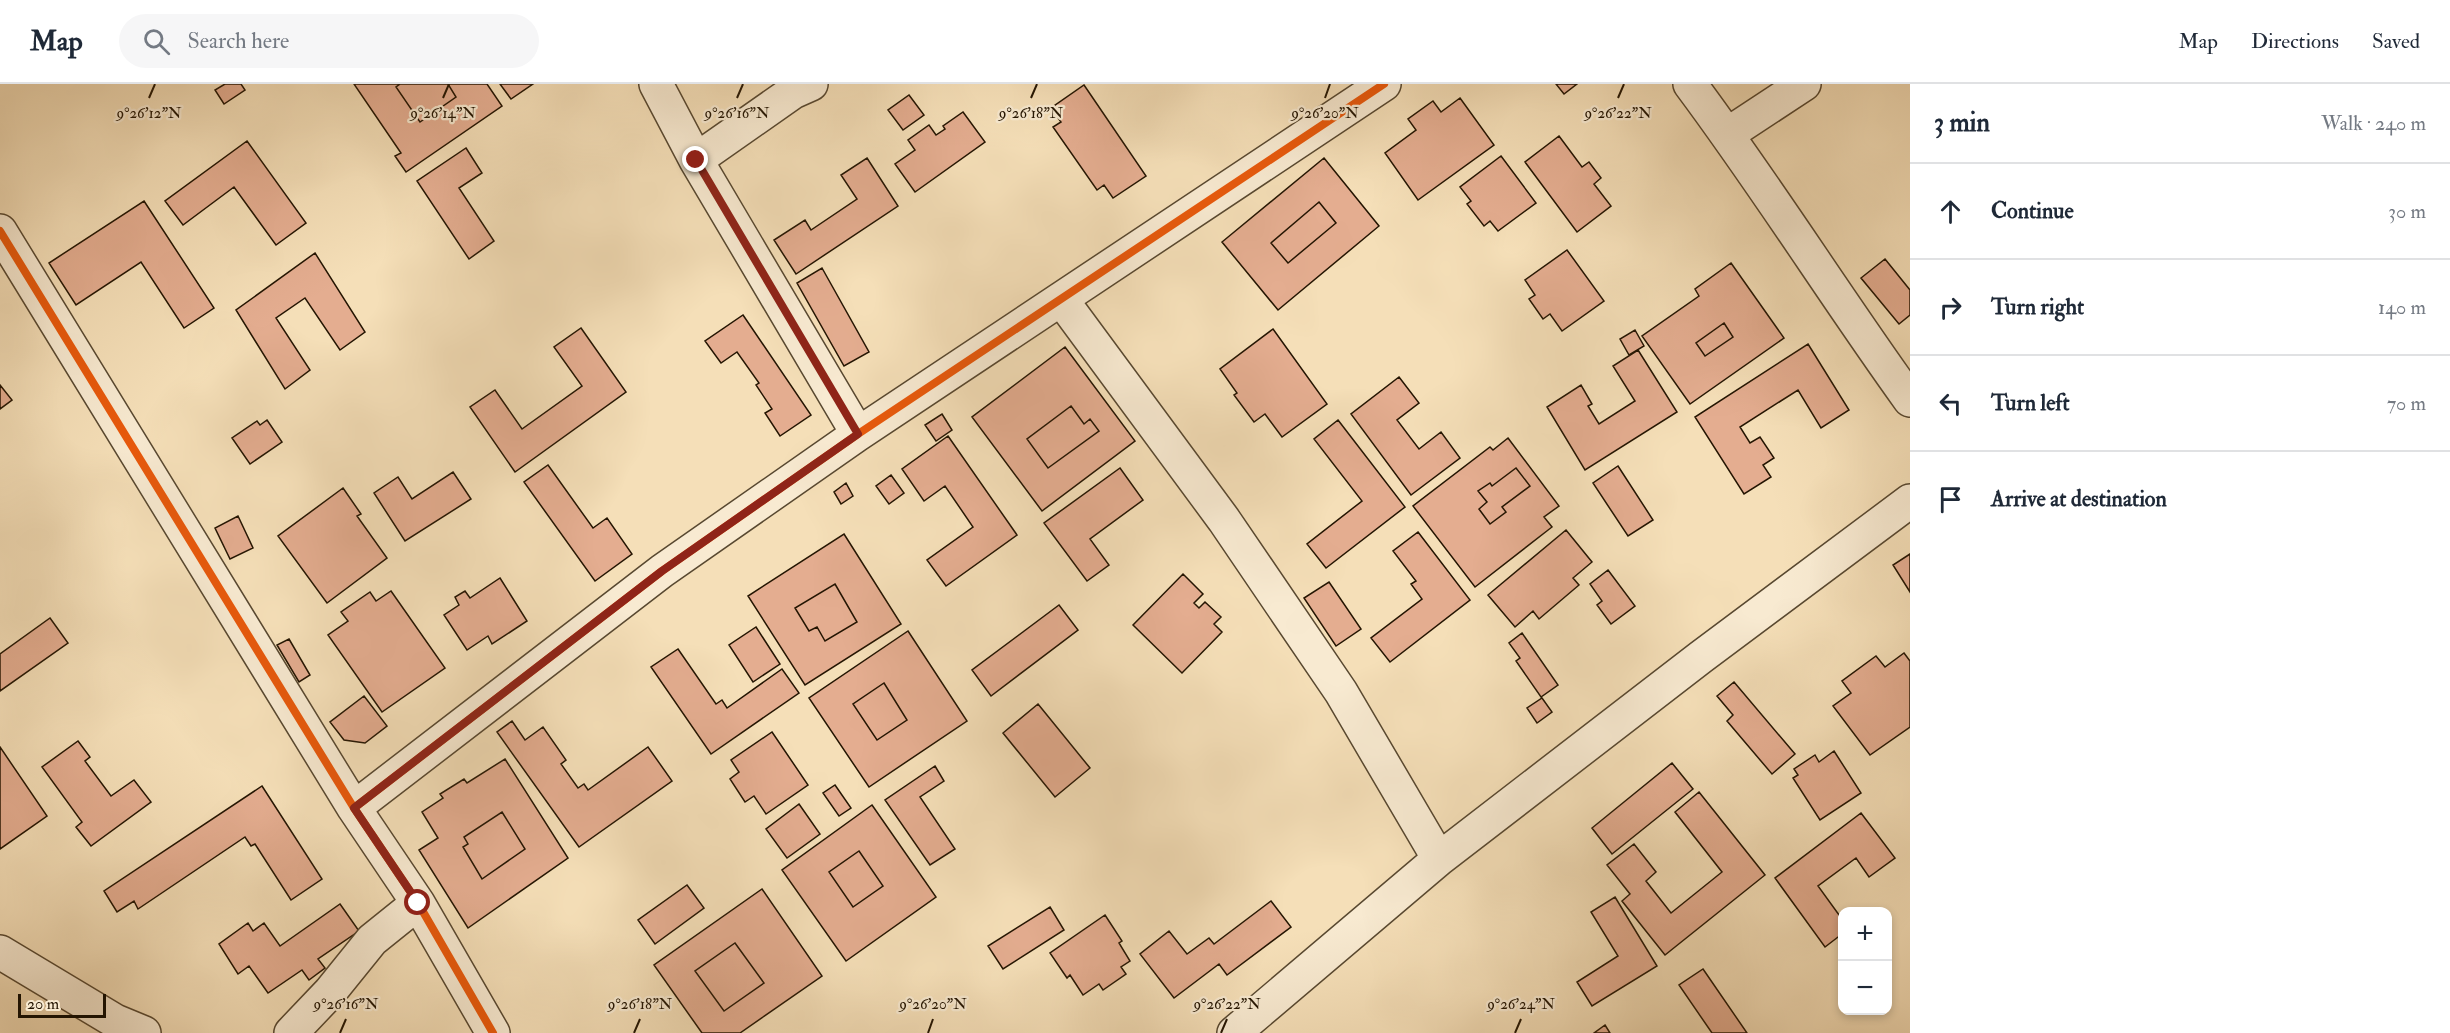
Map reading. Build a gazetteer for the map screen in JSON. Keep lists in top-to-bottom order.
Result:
{
  "scale_bar": "20 m",
  "page": {
    "header": "Map",
    "search": "Search here",
    "nav": ["Map", "Directions", "Saved"],
    "heading": ["3 min", "Walk · 240 m"],
    "list": [
      ["Continue", "30 m"],
      ["Turn right", "140 m"],
      ["Turn left", "70 m"],
      "Arrive at destination"
    ],
    "map_buttons": ["+", "−"],
    "scale": "20 m"
  },
  "coordinates": [
    "9°26'12\"N",
    "9°26'14\"N",
    "9°26'16\"N",
    "9°26'18\"N",
    "9°26'20\"N",
    "9°26'22\"N",
    "9°26'24\"N"
  ]
}
